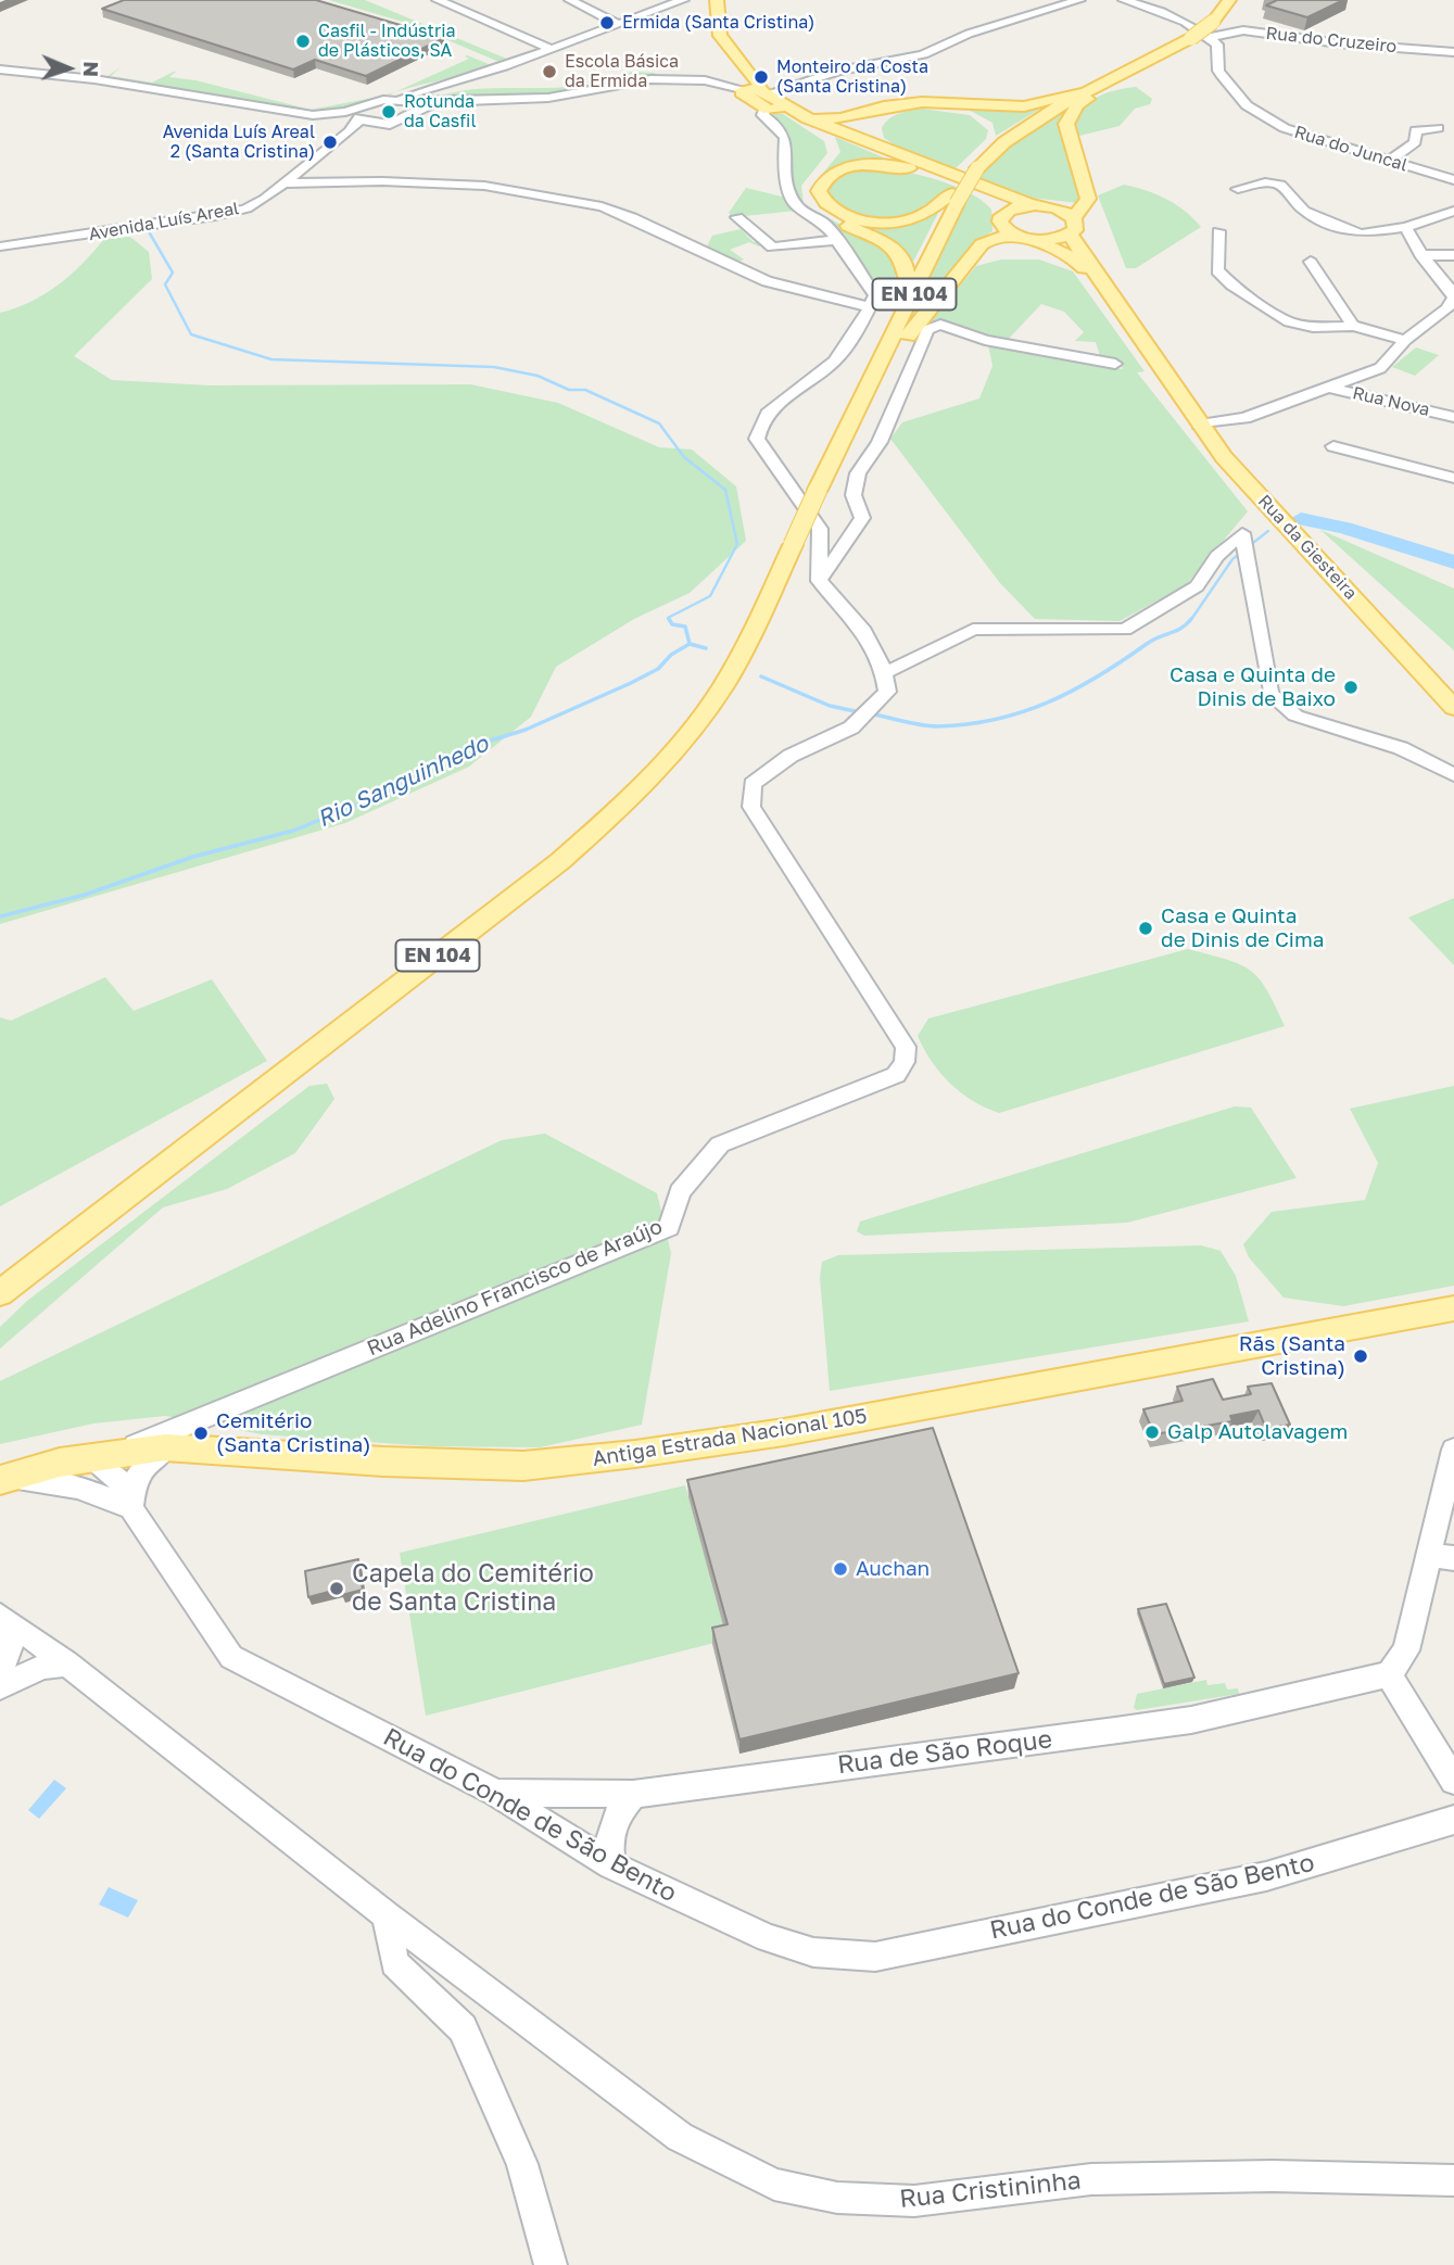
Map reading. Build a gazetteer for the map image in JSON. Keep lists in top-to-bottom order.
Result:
{
  "streets": {
    "main road": ["EN 104", "Rua da Giesteira", "Antiga Estrada Nacional 105"],
    "street": [
      "Rua do Cruzeiro",
      "Rua do Juncal",
      "Avenida Luís Areal",
      "Rua Nova",
      "Rua Adelino Francisco de Araújo",
      "Rua de São Roque",
      "Rua do Conde de São Bento",
      "Rua Cristininha"
    ]
  },
  "crossings": [
    ["Rua do Cruzeiro", "Rua do Juncal"],
    ["Rua Adelino Francisco de Araújo", "Antiga Estrada Nacional 105"],
    ["Rua Adelino Francisco de Araújo", "Rua do Conde de São Bento"],
    ["Antiga Estrada Nacional 105", "Rua do Conde de São Bento"],
    ["Rua de São Roque", "Rua do Conde de São Bento"]
  ],
  "water": ["Rio Sanguinhedo"],
  "places": [
    "Ermida (Santa Cristina)",
    "Casfil - Indústria de Plásticos, SA",
    "Escola Básica da Ermida",
    "Monteiro da Costa (Santa Cristina)",
    "Rotunda da Casfil",
    "Avenida Luís Areal 2 (Santa Cristina)",
    "Casa e Quinta de Dinis de Baixo",
    "Casa e Quinta de Dinis de Cima",
    "Rãs (Santa Cristina)",
    "Galp Autolavagem",
    "Cemitério (Santa Cristina)",
    "Auchan",
    "Capela do Cemitério de Santa Cristina"
  ],
  "north": "right"
}
